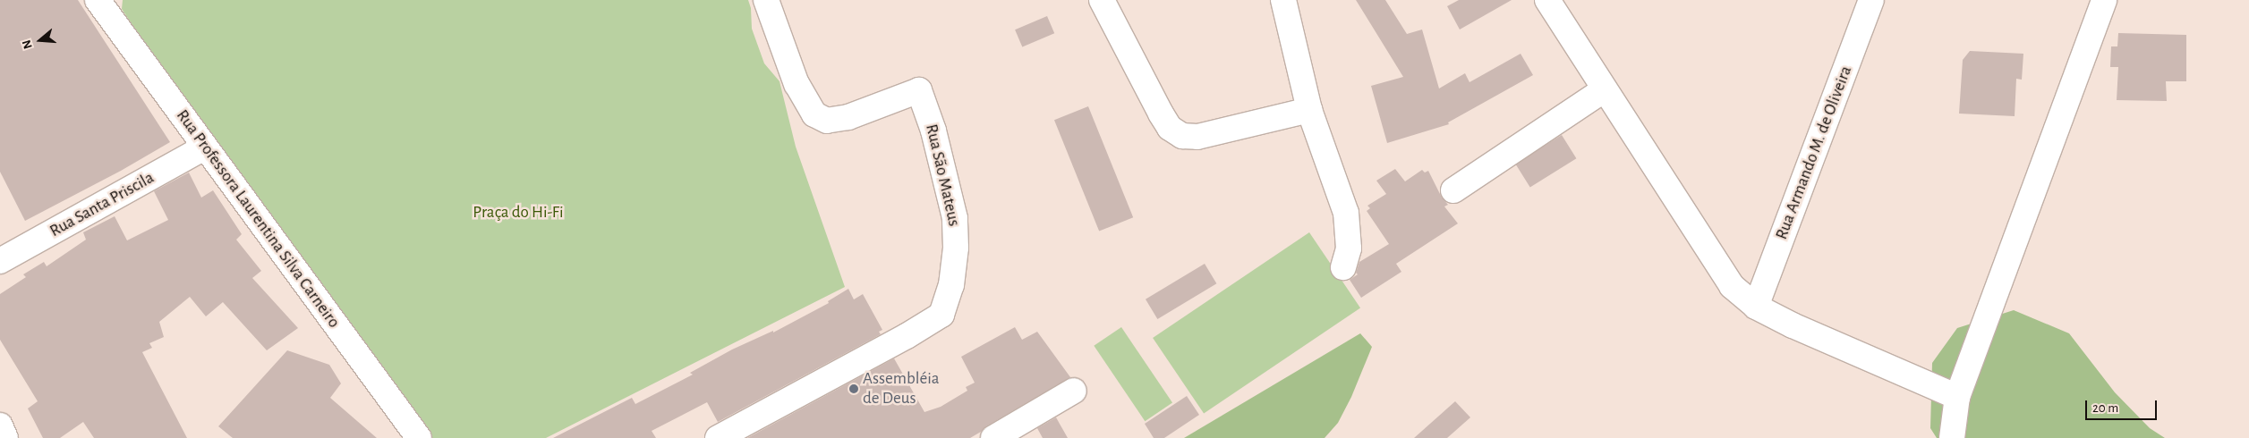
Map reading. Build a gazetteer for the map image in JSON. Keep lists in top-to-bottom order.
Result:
{
  "streets": {
    "street": [
      "Rua Armando M. de Oliveira",
      "Rua São Mateus",
      "Rua Santa Priscila",
      "Rua Professora Laurentina Silva Carneiro"
    ]
  },
  "crossings": [
    ["Rua Santa Priscila", "Rua Professora Laurentina Silva Carneiro"]
  ],
  "parks": ["Praça do Hi-Fi"],
  "places": ["Assembléia de Deus"],
  "scale_bar": "20 m",
  "north": "left"
}
